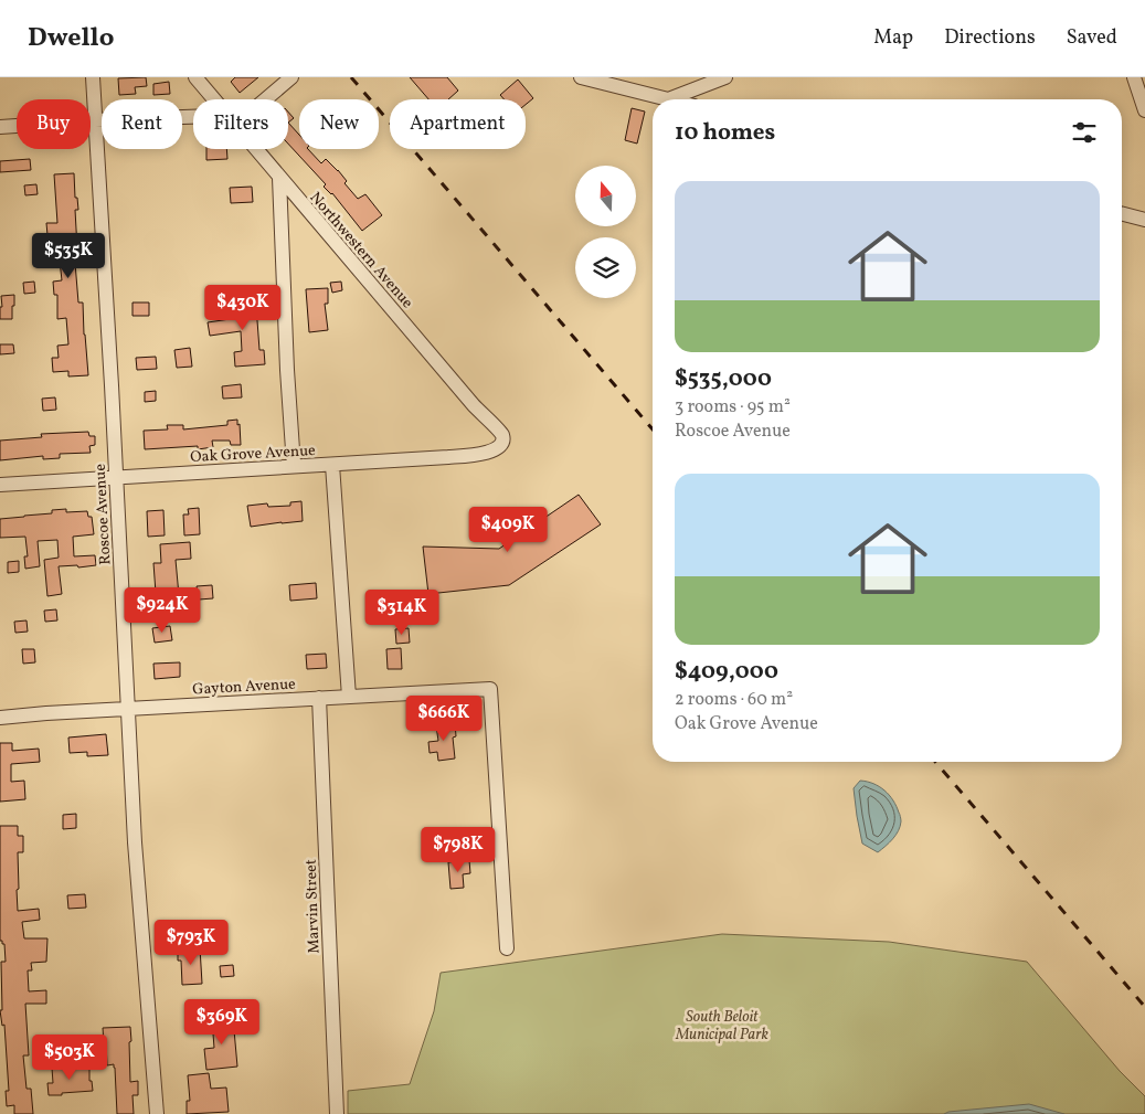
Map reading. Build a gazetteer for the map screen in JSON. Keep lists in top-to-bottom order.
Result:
{
  "streets": {
    "street": [
      "Northwestern Avenue",
      "Oak Grove Avenue",
      "Roscoe Avenue",
      "Gayton Avenue",
      "Marvin Street"
    ]
  },
  "crossings": [
    ["Northwestern Avenue", "Oak Grove Avenue"],
    ["Oak Grove Avenue", "Roscoe Avenue"],
    ["Roscoe Avenue", "Gayton Avenue"],
    ["Gayton Avenue", "Marvin Street"]
  ],
  "parks": ["South Beloit Municipal Park"],
  "north": "top",
  "page": {
    "header": "Dwello",
    "nav": ["Map", "Directions", "Saved"],
    "chip": [
      "Buy",
      "Rent",
      "Filters",
      "New",
      "Apartment"
    ],
    "heading": "10 homes",
    "list": [
      {
        "name": "$535,000",
        "note": "3 rooms · 95 m² · Roscoe Avenue"
      },
      {
        "name": "$409,000",
        "note": "2 rooms · 60 m² · Oak Grove Avenue"
      }
    ],
    "price": [
      "$535K",
      "$430K",
      "$409K",
      "$924K",
      "$314K",
      "$666K",
      "$798K",
      "$793K",
      "$369K",
      "$503K"
    ]
  }
}
